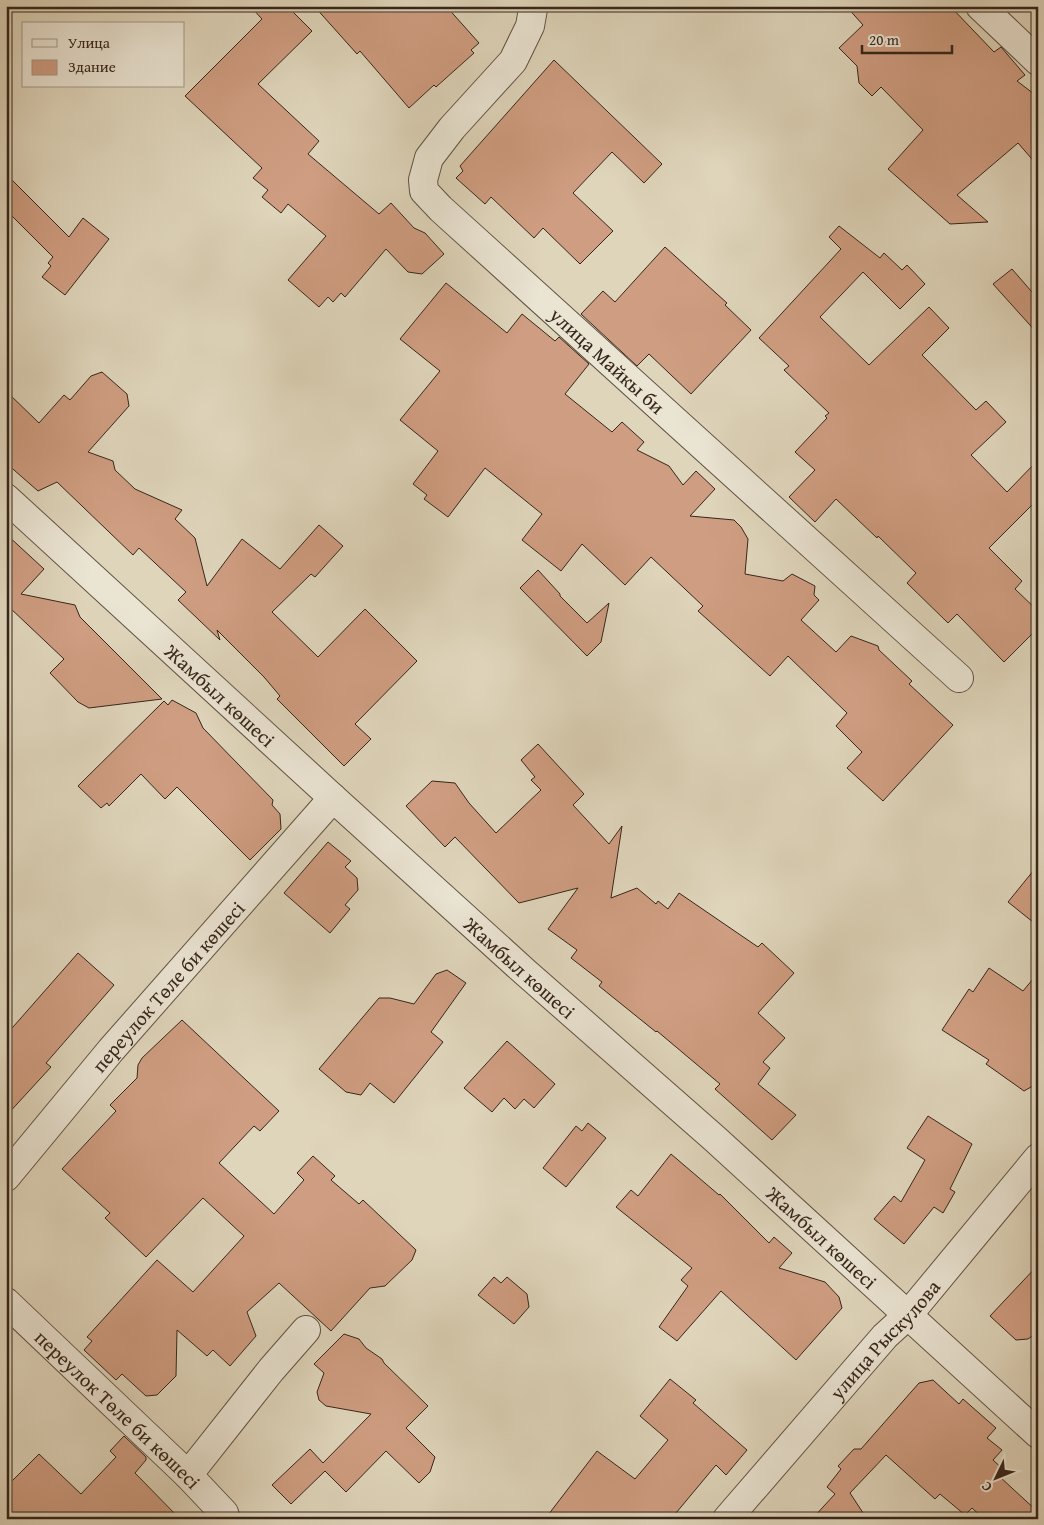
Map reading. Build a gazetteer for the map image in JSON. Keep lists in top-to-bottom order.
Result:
{
  "streets": {
    "street": [
      "улица Майкы би",
      "Жамбыл көшесі",
      "переулок Төле би көшесі",
      "улица Рыскулова"
    ]
  },
  "crossings": [
    ["Жамбыл көшесі", "переулок Төле би көшесі"],
    ["Жамбыл көшесі", "улица Рыскулова"]
  ],
  "legend": ["Улица", "Здание"],
  "scale_bar": "20 m",
  "north": "bottom left"
}
